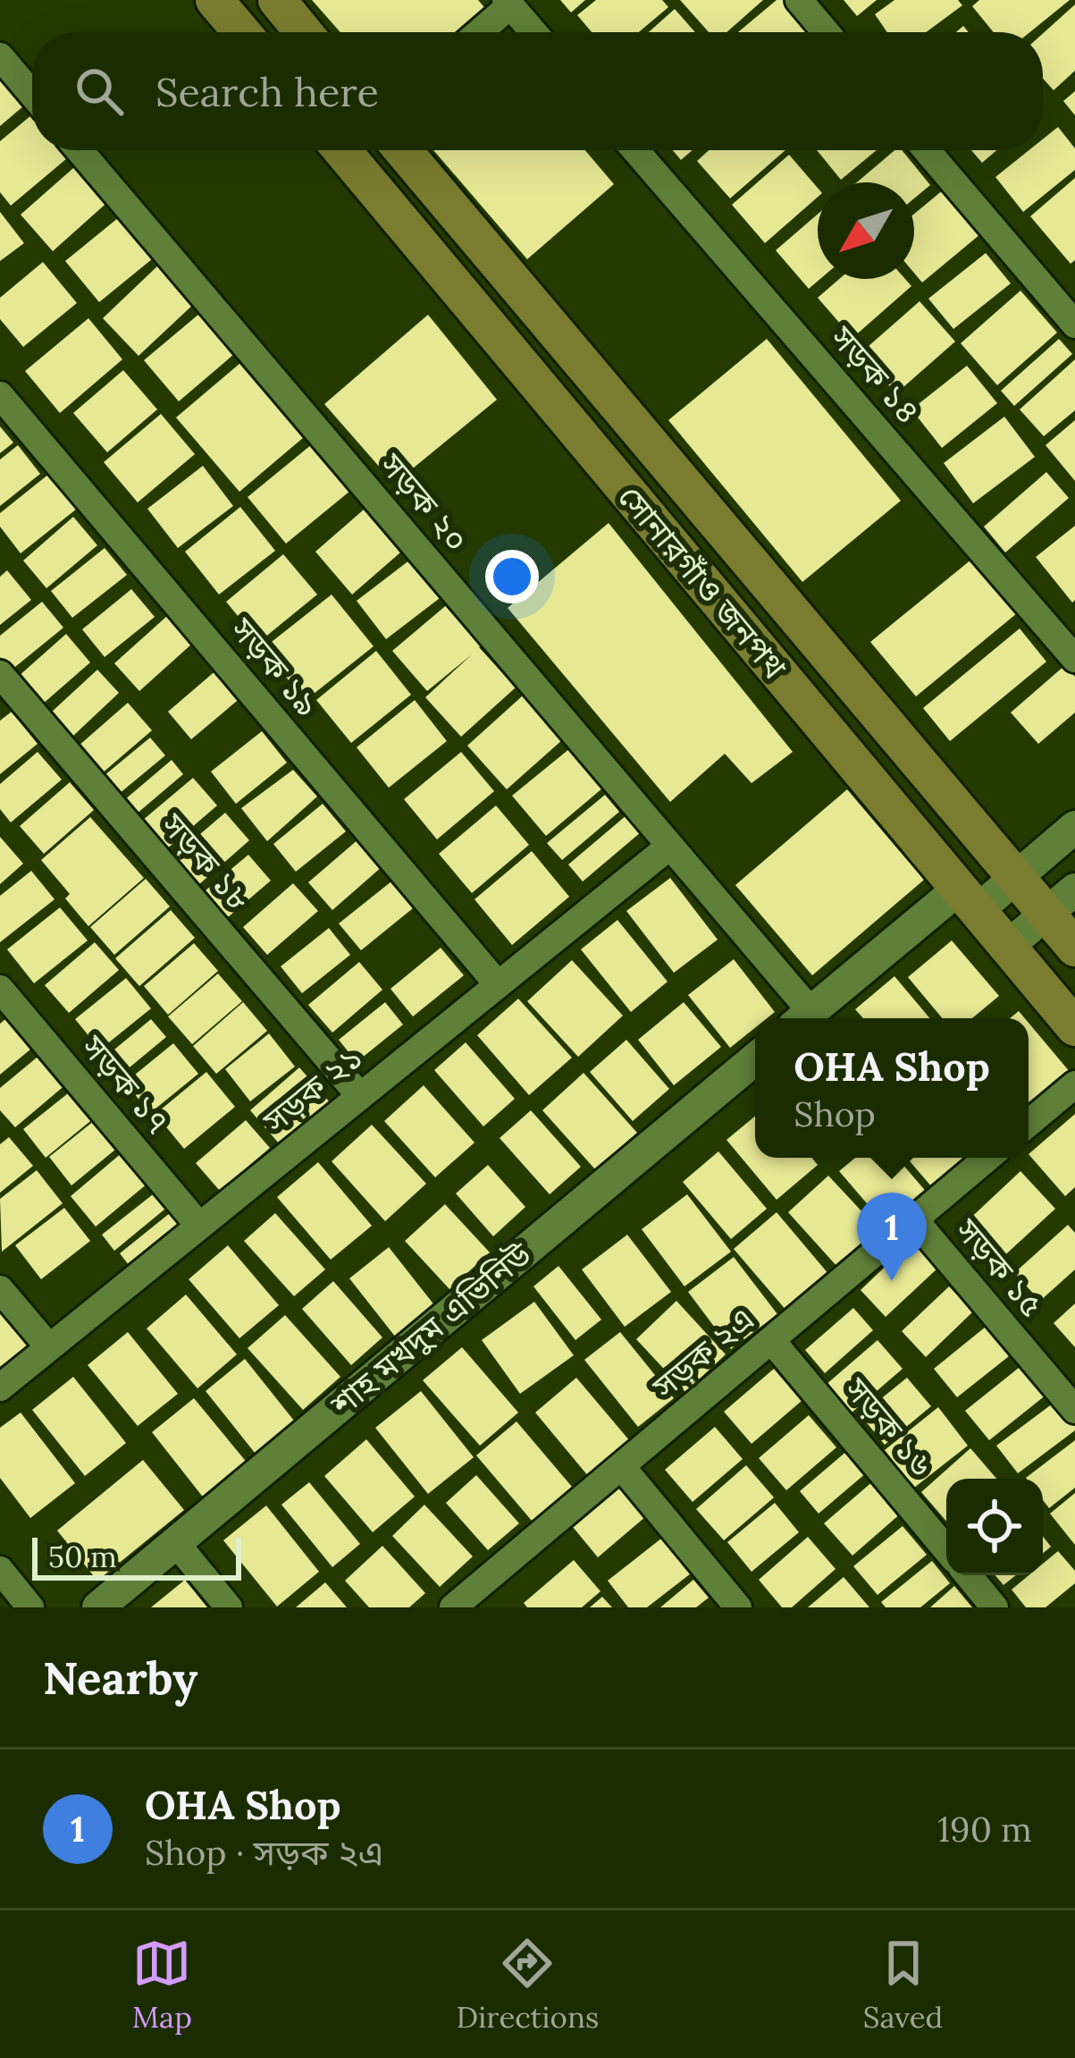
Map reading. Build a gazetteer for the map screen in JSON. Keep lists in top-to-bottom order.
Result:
{
  "streets": {
    "main road": ["সোনারগাঁও জনপথ"],
    "street": [
      "সড়ক ১৪",
      "সড়ক ২০",
      "সড়ক ১৯",
      "সড়ক ১৮",
      "সড়ক ১৭",
      "সড়ক ২১",
      "সড়ক ১৫",
      "শাহ মখদুম এভিনিউ",
      "সড়ক ২এ",
      "সড়ক ১৬"
    ]
  },
  "crossings": [
    ["সড়ক ২০", "সড়ক ২১"],
    ["সড়ক ১৯", "সড়ক ২১"],
    ["সড়ক ১৮", "সড়ক ২১"],
    ["সড়ক ১৭", "সড়ক ২১"],
    ["সড়ক ১৫", "সড়ক ২এ"],
    ["সড়ক ২এ", "সড়ক ১৬"]
  ],
  "scale_bar": "50 m",
  "north": "bottom left",
  "page": {
    "search": "Search here",
    "popup": ["OHA Shop", "Shop"],
    "pins": "1",
    "scale": "50 m",
    "heading": "Nearby",
    "list": [
      {
        "mark": "1",
        "name": "OHA Shop",
        "note": "Shop · সড়ক ২এ",
        "value": "190 m"
      }
    ],
    "nav": ["Map", "Directions", "Saved"]
  }
}
